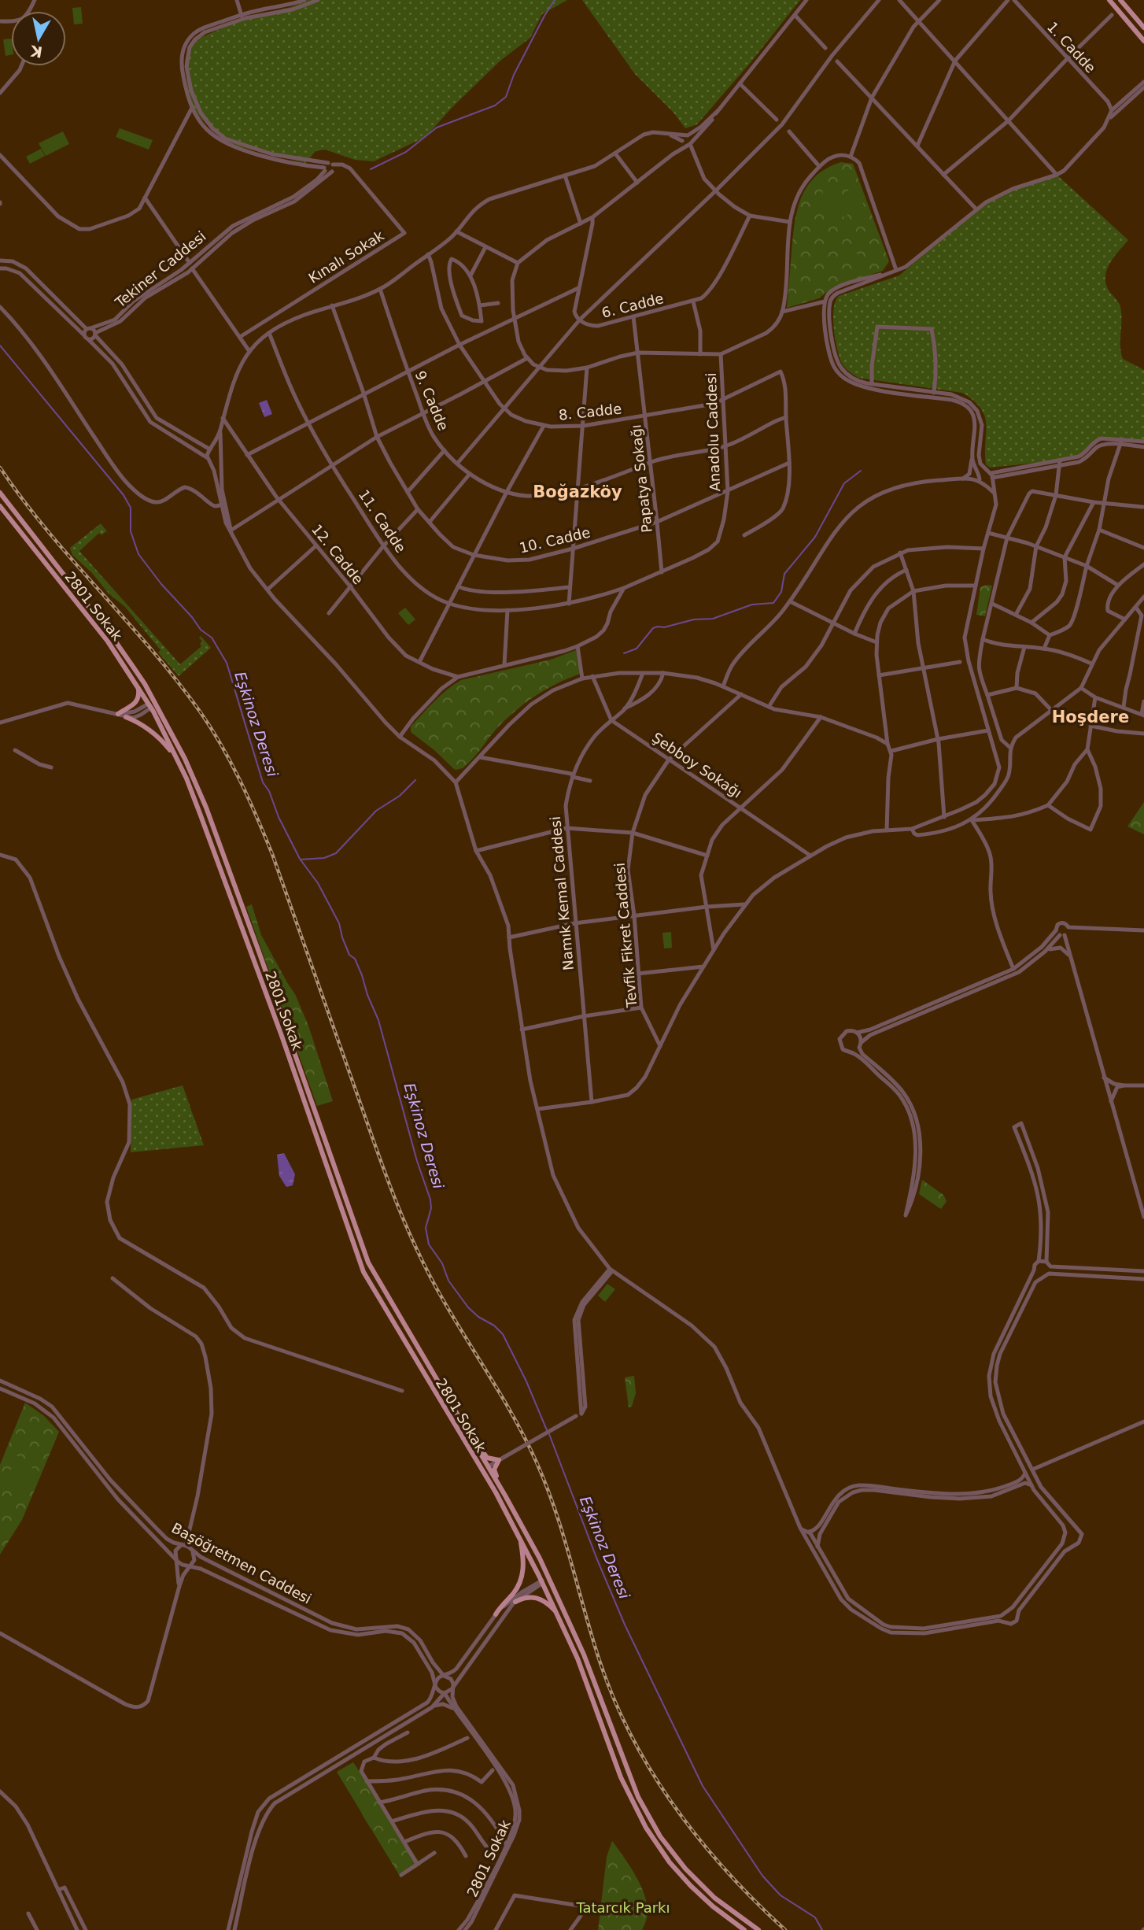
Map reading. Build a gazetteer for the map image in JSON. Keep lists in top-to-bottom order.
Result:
{
  "streets": {
    "main road": ["2801 Sokak"],
    "street": [
      "1. Cadde",
      "Kınalı Sokak",
      "Tekiner Caddesi",
      "6. Cadde",
      "9. Cadde",
      "8. Cadde",
      "Anadolu Caddesi",
      "Papatya Sokağı",
      "11. Cadde",
      "10. Cadde",
      "12. Cadde",
      "Şebboy Sokağı",
      "Namık Kemal Caddesi",
      "Tevfik Fikret Caddesi",
      "Başöğretmen Caddesi"
    ]
  },
  "crossings": [
    ["Kınalı Sokak", "Tekiner Caddesi"],
    ["6. Cadde", "Papatya Sokağı"],
    ["9. Cadde", "8. Cadde"],
    ["9. Cadde", "Anadolu Caddesi"],
    ["9. Cadde", "Papatya Sokağı"],
    ["8. Cadde", "Anadolu Caddesi"],
    ["8. Cadde", "Papatya Sokağı"],
    ["Anadolu Caddesi", "Papatya Sokağı"],
    ["Anadolu Caddesi", "11. Cadde"],
    ["Anadolu Caddesi", "10. Cadde"],
    ["Papatya Sokağı", "10. Cadde"],
    ["2801 Sokak", "Başöğretmen Caddesi"],
    ["Şebboy Sokağı", "Namık Kemal Caddesi"],
    ["Şebboy Sokağı", "Tevfik Fikret Caddesi"]
  ],
  "districts": ["Boğazköy", "Hoşdere"],
  "water": ["Eşkinoz Deresi"],
  "parks": ["Tatarcık Parkı"],
  "north": "bottom"
}
